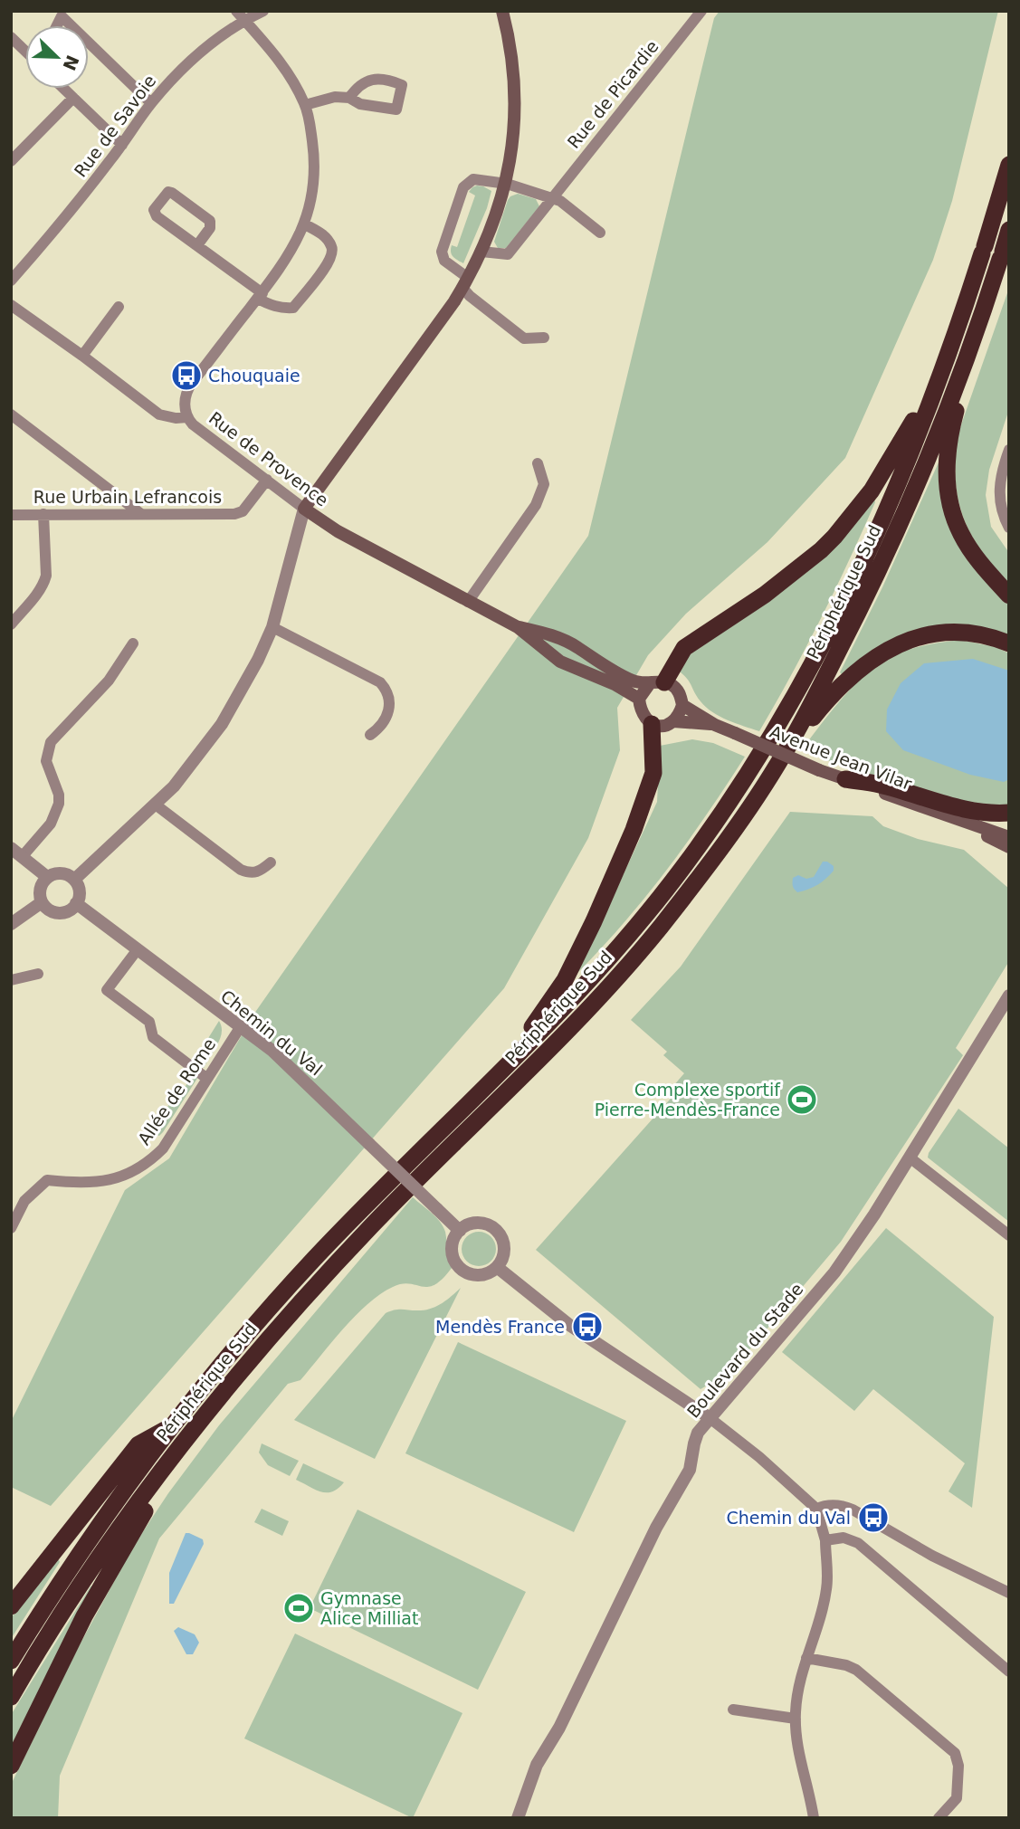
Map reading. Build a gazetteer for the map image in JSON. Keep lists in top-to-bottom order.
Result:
{
  "streets": {
    "highway": ["Périphérique Sud"],
    "main road": ["Rue de Provence", "Avenue Jean Vilar"],
    "street": [
      "Rue de Picardie",
      "Rue de Savoie",
      "Rue Urbain Lefrancois",
      "Chemin du Val",
      "Allée de Rome",
      "Boulevard du Stade"
    ]
  },
  "crossings": [
    ["Rue de Provence", "Rue Urbain Lefrancois"],
    ["Chemin du Val", "Allée de Rome"]
  ],
  "places": {
    "bus stop": ["Chouquaie", "Mendès France", "Chemin du Val"],
    "sports": ["Complexe sportif Pierre-Mendès-France", "Gymnase Alice Milliat"]
  },
  "north": "bottom right"
}
